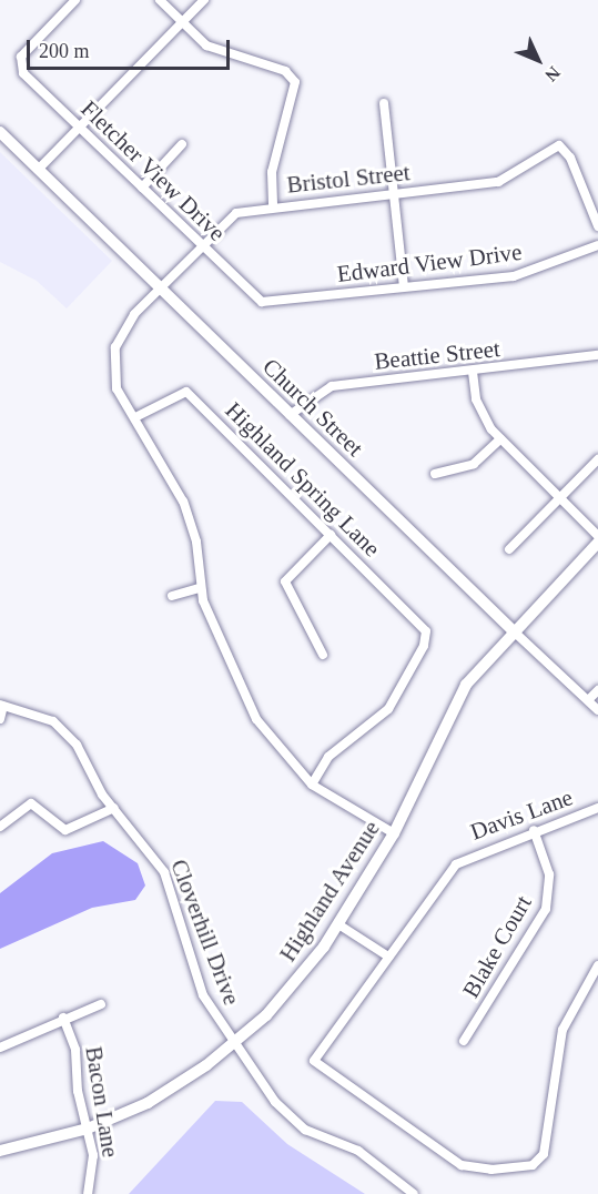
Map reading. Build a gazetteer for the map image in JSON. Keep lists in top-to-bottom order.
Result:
{
  "streets": {
    "main road": ["Church Street", "Highland Avenue"],
    "street": [
      "Fletcher View Drive",
      "Bristol Street",
      "Edward View Drive",
      "Beattie Street",
      "Highland Spring Lane",
      "Davis Lane",
      "Cloverhill Drive",
      "Blake Court",
      "Bacon Lane"
    ]
  },
  "crossings": [
    ["Fletcher View Drive", "Bristol Street"],
    ["Fletcher View Drive", "Edward View Drive"],
    ["Bristol Street", "Church Street"],
    ["Bristol Street", "Highland Spring Lane"],
    ["Bristol Street", "Highland Avenue"],
    ["Beattie Street", "Church Street"],
    ["Church Street", "Highland Avenue"],
    ["Davis Lane", "Blake Court"],
    ["Highland Avenue", "Cloverhill Drive"],
    ["Highland Avenue", "Bacon Lane"]
  ],
  "scale_bar": "200 m",
  "north": "bottom right"
}
